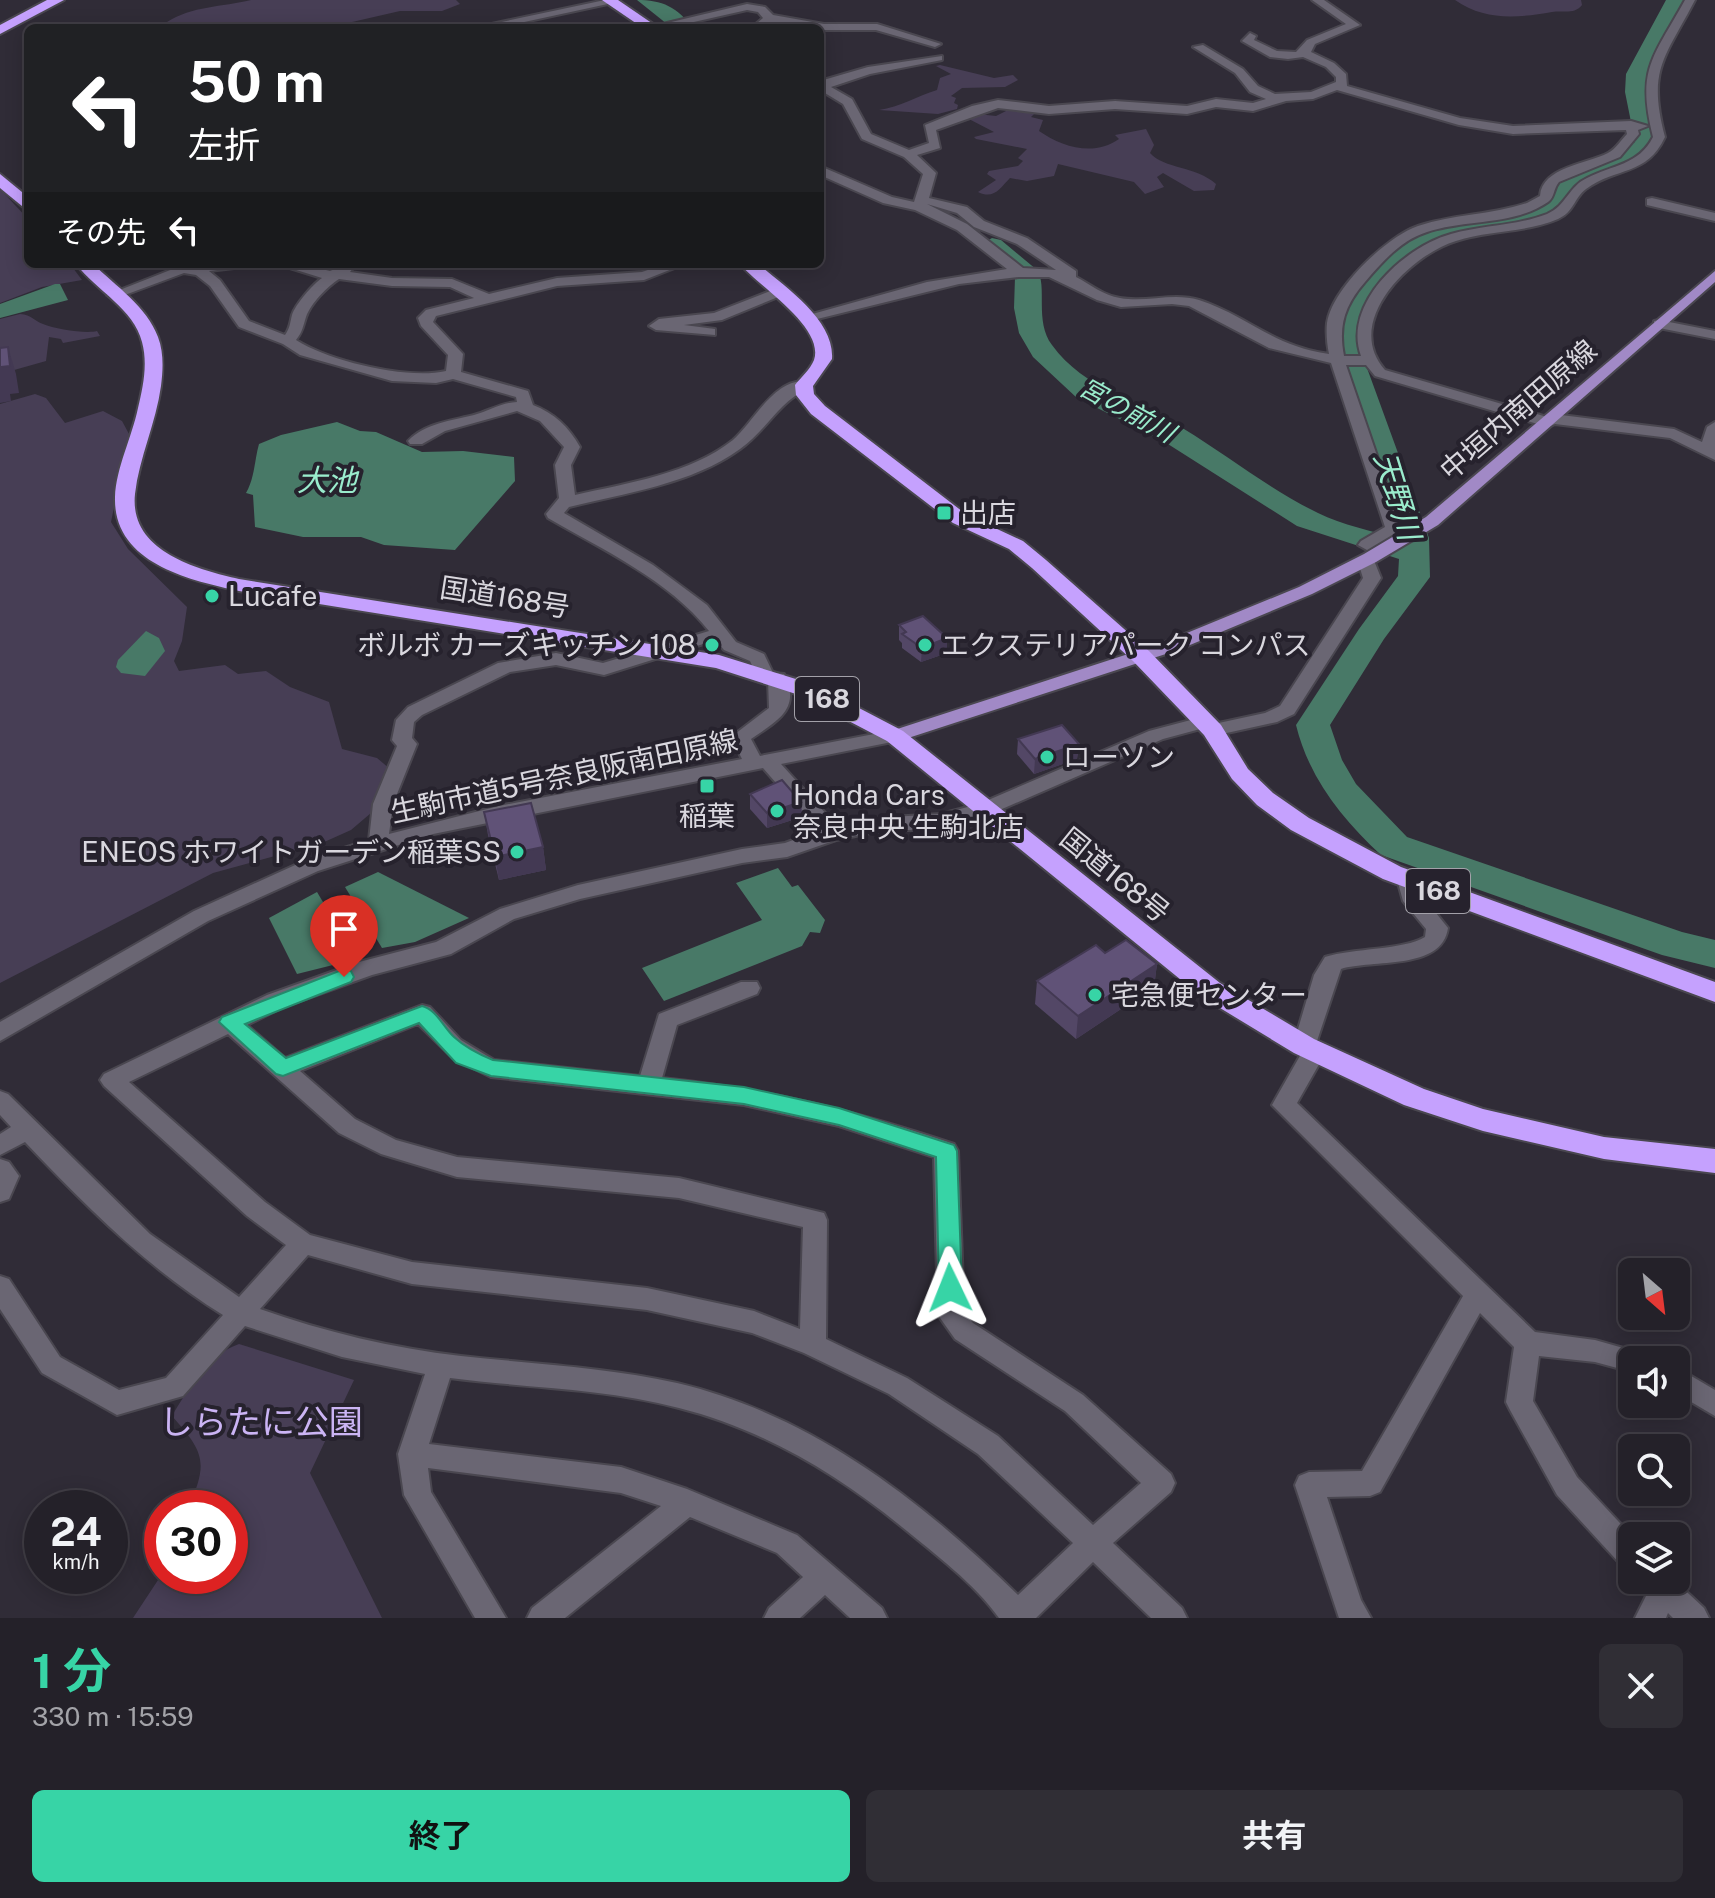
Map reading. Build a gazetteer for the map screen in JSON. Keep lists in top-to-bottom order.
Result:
{
  "streets": {
    "highway": ["国道168号", "168"],
    "main road": ["中垣内南田原線"],
    "street": ["生駒市道5号奈良阪南田原線"]
  },
  "crossings": [
    ["中垣内南田原線", "国道168号"],
    ["中垣内南田原線", "168"],
    ["中垣内南田原線", "生駒市道5号奈良阪南田原線"],
    ["国道168号", "生駒市道5号奈良阪南田原線"]
  ],
  "water": ["宮の前川", "大池", "天野川"],
  "parks": ["しらたに公園"],
  "places": {
    "transit": ["出店", "稲葉"],
    "other": [
      "Lucafe",
      "ボルボ カーズキッチン 108",
      "エクステリアパーク コンパス",
      "ローソン",
      "Honda Cars 奈良中央 生駒北店",
      "ENEOS ホワイトガーデン稲葉SS",
      "宅急便センター"
    ]
  },
  "north": "bottom right",
  "page": {
    "turn": ["50 m", "左折"],
    "then": "その先",
    "speed": "24 km/h",
    "limit": "30",
    "heading": ["1 分", "330 m · 15:59"],
    "buttons": ["終了", "共有"]
  }
}
